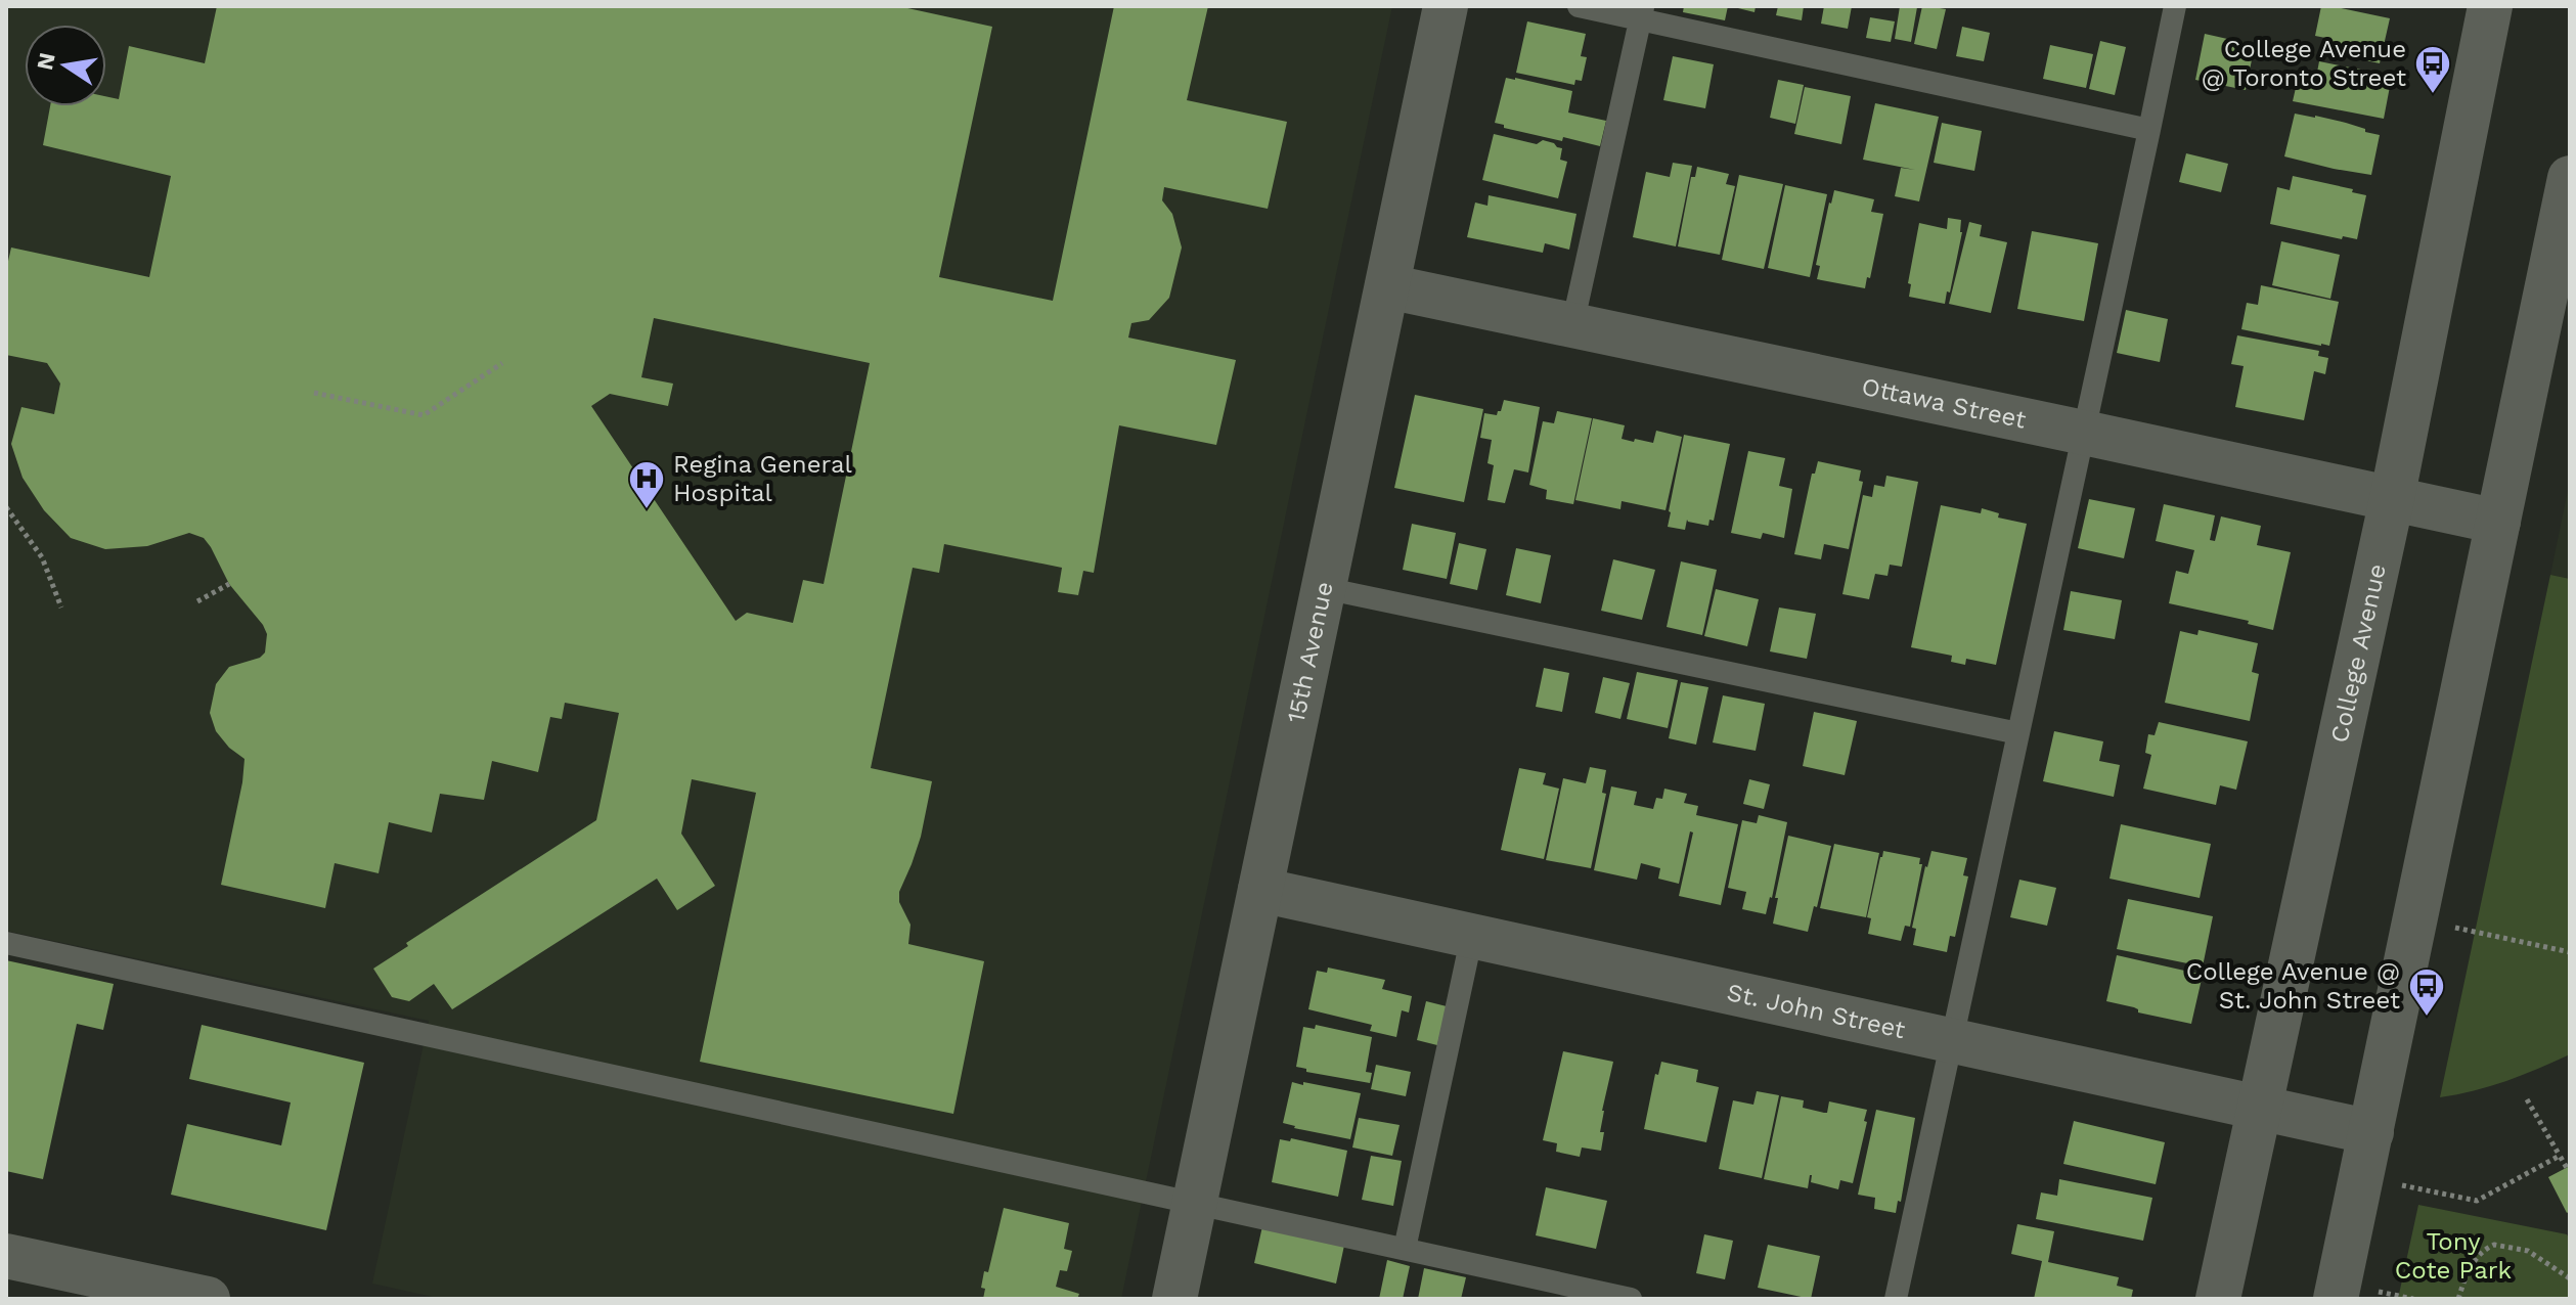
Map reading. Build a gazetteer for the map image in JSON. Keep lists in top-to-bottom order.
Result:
{
  "streets": {
    "street": [
      "Ottawa Street",
      "15th Avenue",
      "College Avenue",
      "St. John Street"
    ]
  },
  "crossings": [
    ["Ottawa Street", "15th Avenue"],
    ["Ottawa Street", "College Avenue"],
    ["15th Avenue", "St. John Street"],
    ["College Avenue", "St. John Street"]
  ],
  "parks": ["Tony Cote Park"],
  "places": {
    "bus stop": ["College Avenue @ Toronto Street", "College Avenue @ St. John Street"],
    "hospital": ["Regina General Hospital"]
  },
  "north": "left"
}
